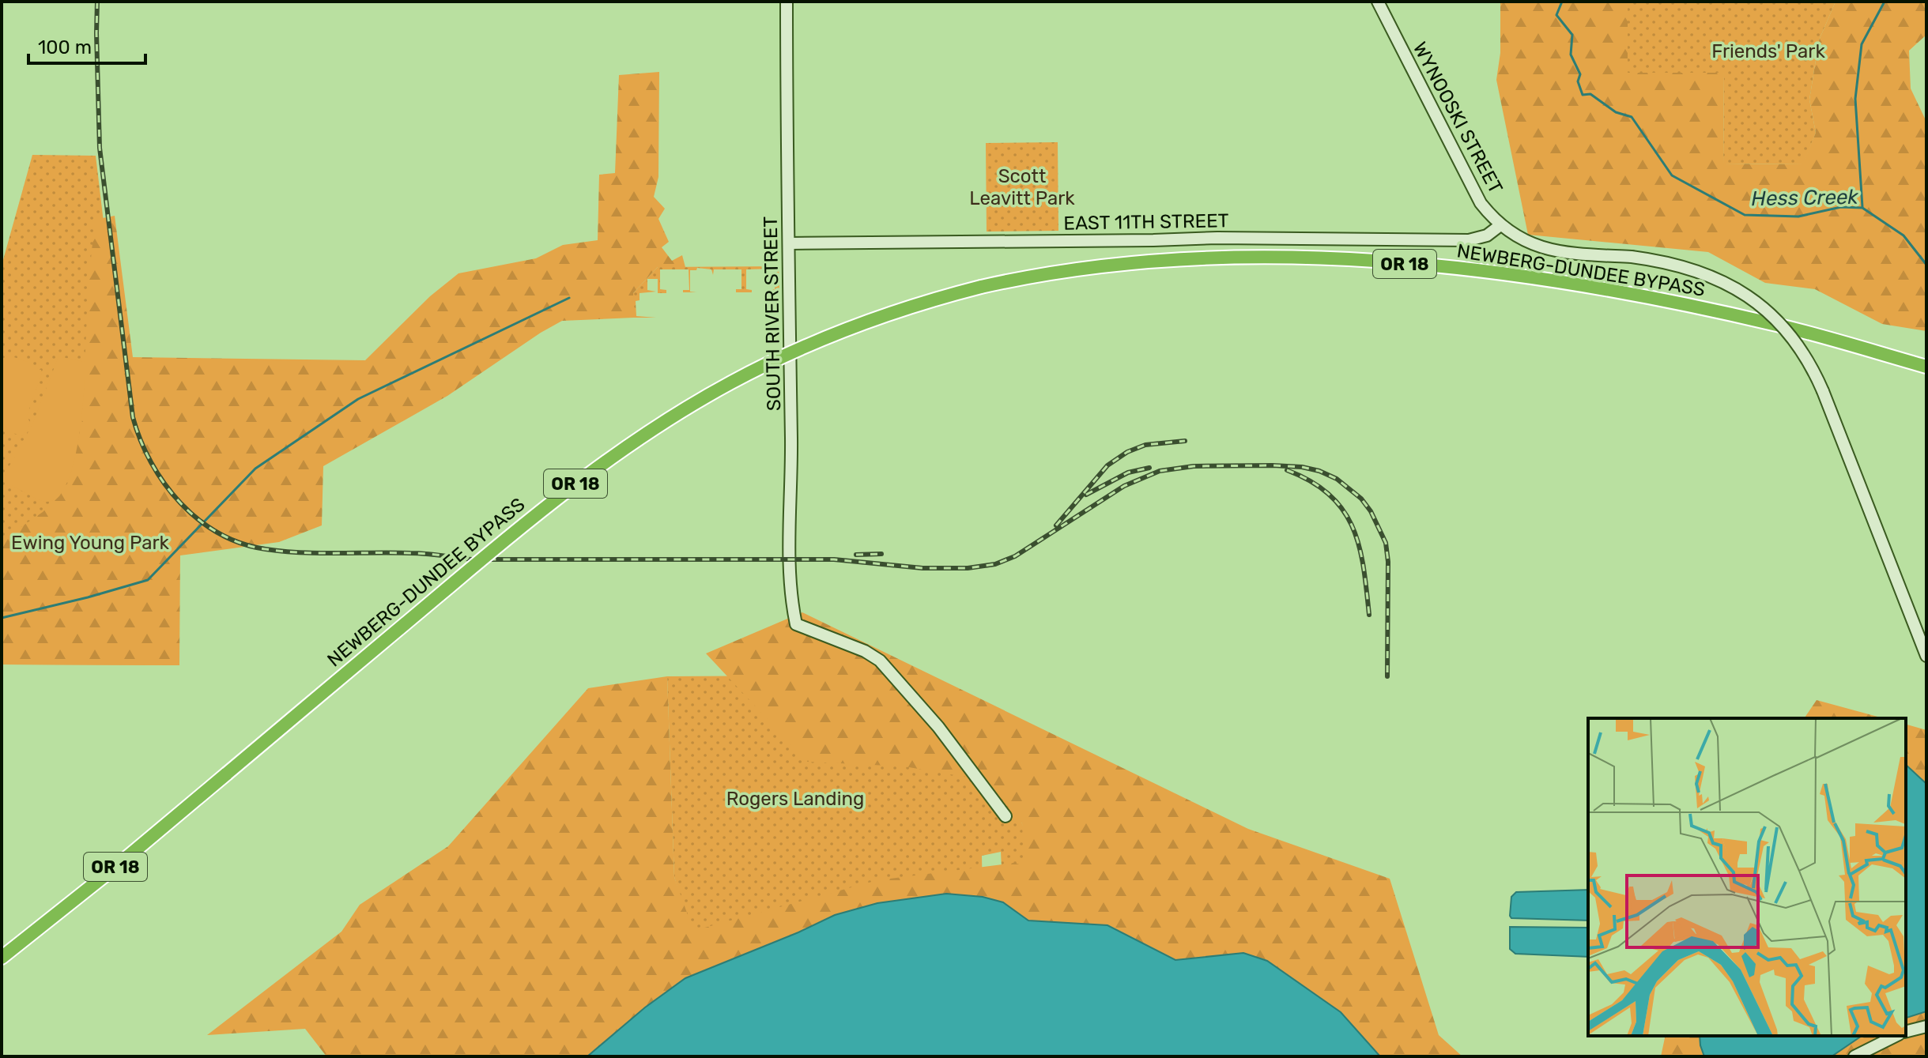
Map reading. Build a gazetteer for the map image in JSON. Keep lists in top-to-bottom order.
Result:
{
  "streets": {
    "highway": ["OR 18", "NEWBERG-DUNDEE BYPASS"],
    "street": ["WYNOOSKI STREET", "EAST 11TH STREET", "SOUTH RIVER STREET"]
  },
  "crossings": [
    ["WYNOOSKI STREET", "EAST 11TH STREET"],
    ["EAST 11TH STREET", "SOUTH RIVER STREET"]
  ],
  "water": ["Hess Creek"],
  "parks": [
    "Friends' Park",
    "Scott Leavitt Park",
    "Ewing Young Park",
    "Rogers Landing"
  ],
  "scale_bar": "100 m"
}
